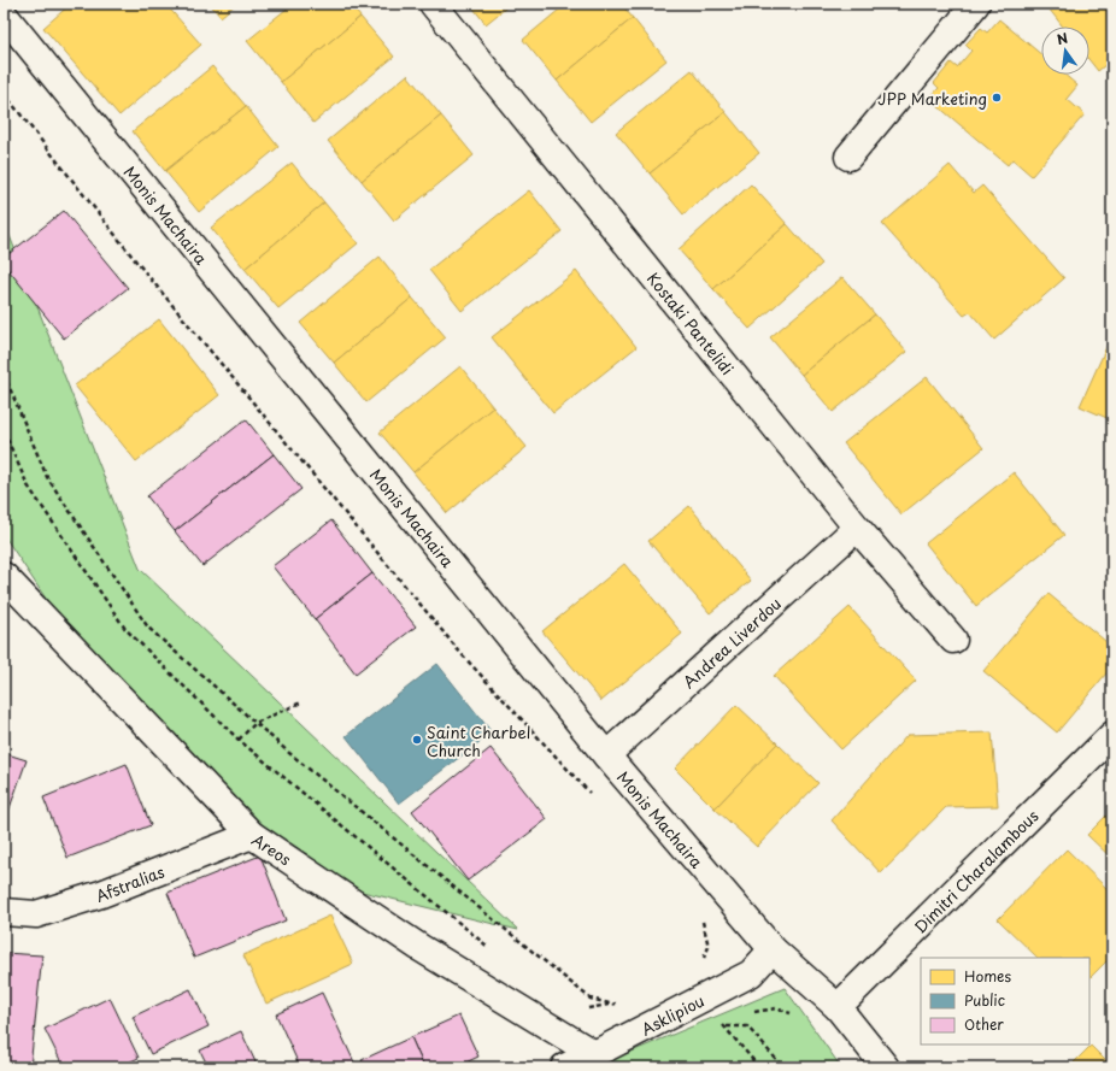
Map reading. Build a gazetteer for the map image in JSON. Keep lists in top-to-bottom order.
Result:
{
  "streets": {
    "street": [
      "Monis Machaira",
      "Kostaki Pantelidi",
      "Andrea Liverdou",
      "Areos",
      "Dimitri Charalambous",
      "Afstralias",
      "Asklipiou"
    ]
  },
  "crossings": [
    ["Monis Machaira", "Andrea Liverdou"],
    ["Monis Machaira", "Dimitri Charalambous"],
    ["Monis Machaira", "Asklipiou"],
    ["Kostaki Pantelidi", "Andrea Liverdou"],
    ["Areos", "Afstralias"],
    ["Areos", "Asklipiou"]
  ],
  "places": ["JPP Marketing", "Saint Charbel Church"],
  "legend": ["Homes", "Public", "Other"],
  "north": "top"
}
